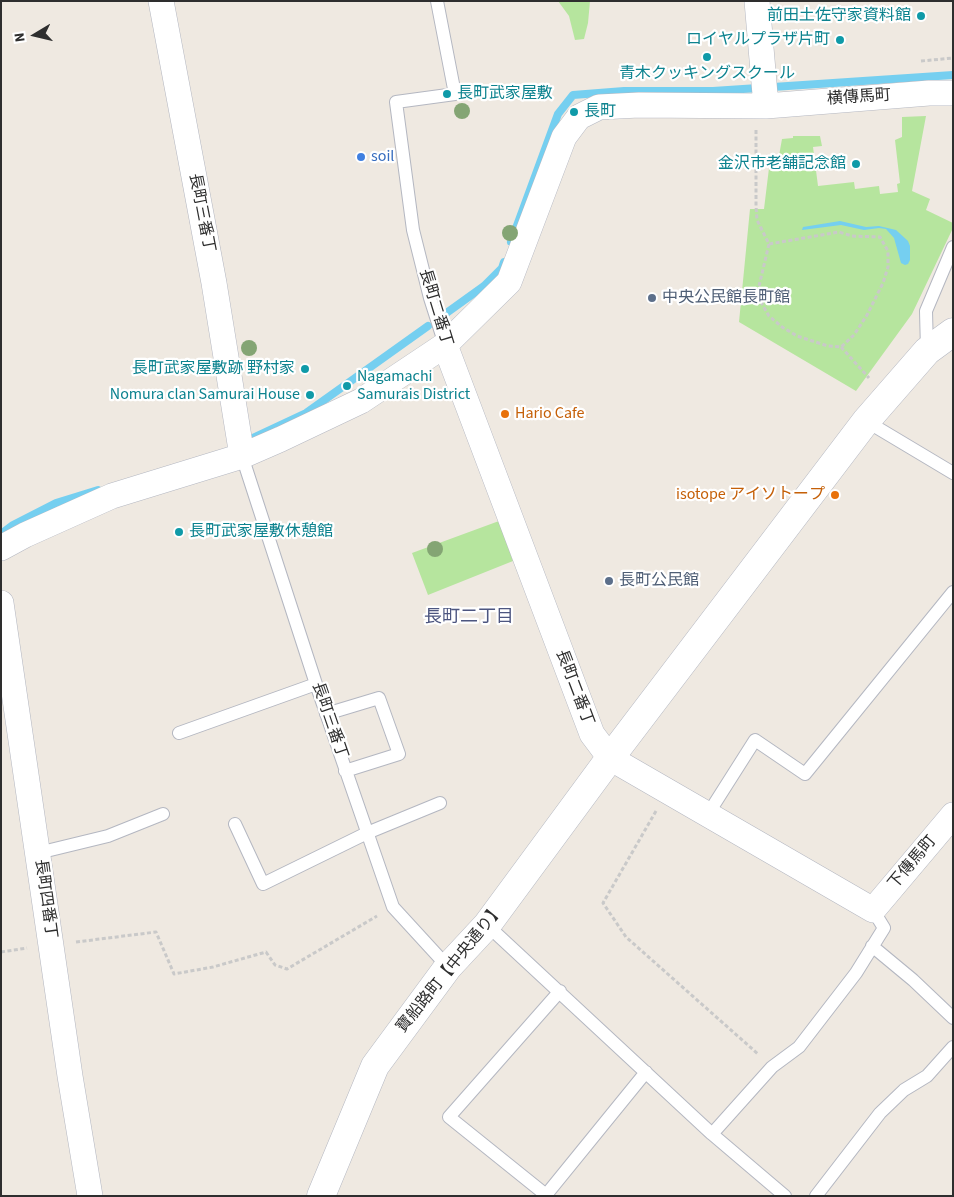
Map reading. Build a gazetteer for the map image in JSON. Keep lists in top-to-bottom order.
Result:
{
  "streets": {
    "street": [
      "横傳馬町",
      "長町三番丁",
      "長町二番丁",
      "下傳馬町",
      "長町四番丁",
      "寶船路町【中央通り】"
    ]
  },
  "crossings": [
    ["横傳馬町", "長町三番丁"],
    ["横傳馬町", "長町二番丁"],
    ["長町三番丁", "寶船路町【中央通り】"],
    ["長町二番丁", "寶船路町【中央通り】"]
  ],
  "districts": ["長町二丁目"],
  "places": [
    "前田土佐守家資料館",
    "ロイヤルプラザ片町",
    "青木クッキングスクール",
    "長町武家屋敷",
    "長町",
    "soil",
    "金沢市老舗記念館",
    "中央公民館長町館",
    "長町武家屋敷跡 野村家",
    "Nagamachi Samurais District",
    "Nomura clan Samurai House",
    "Hario Cafe",
    "isotope アイソトープ",
    "長町武家屋敷休憩館",
    "長町公民館"
  ],
  "north": "left"
}
